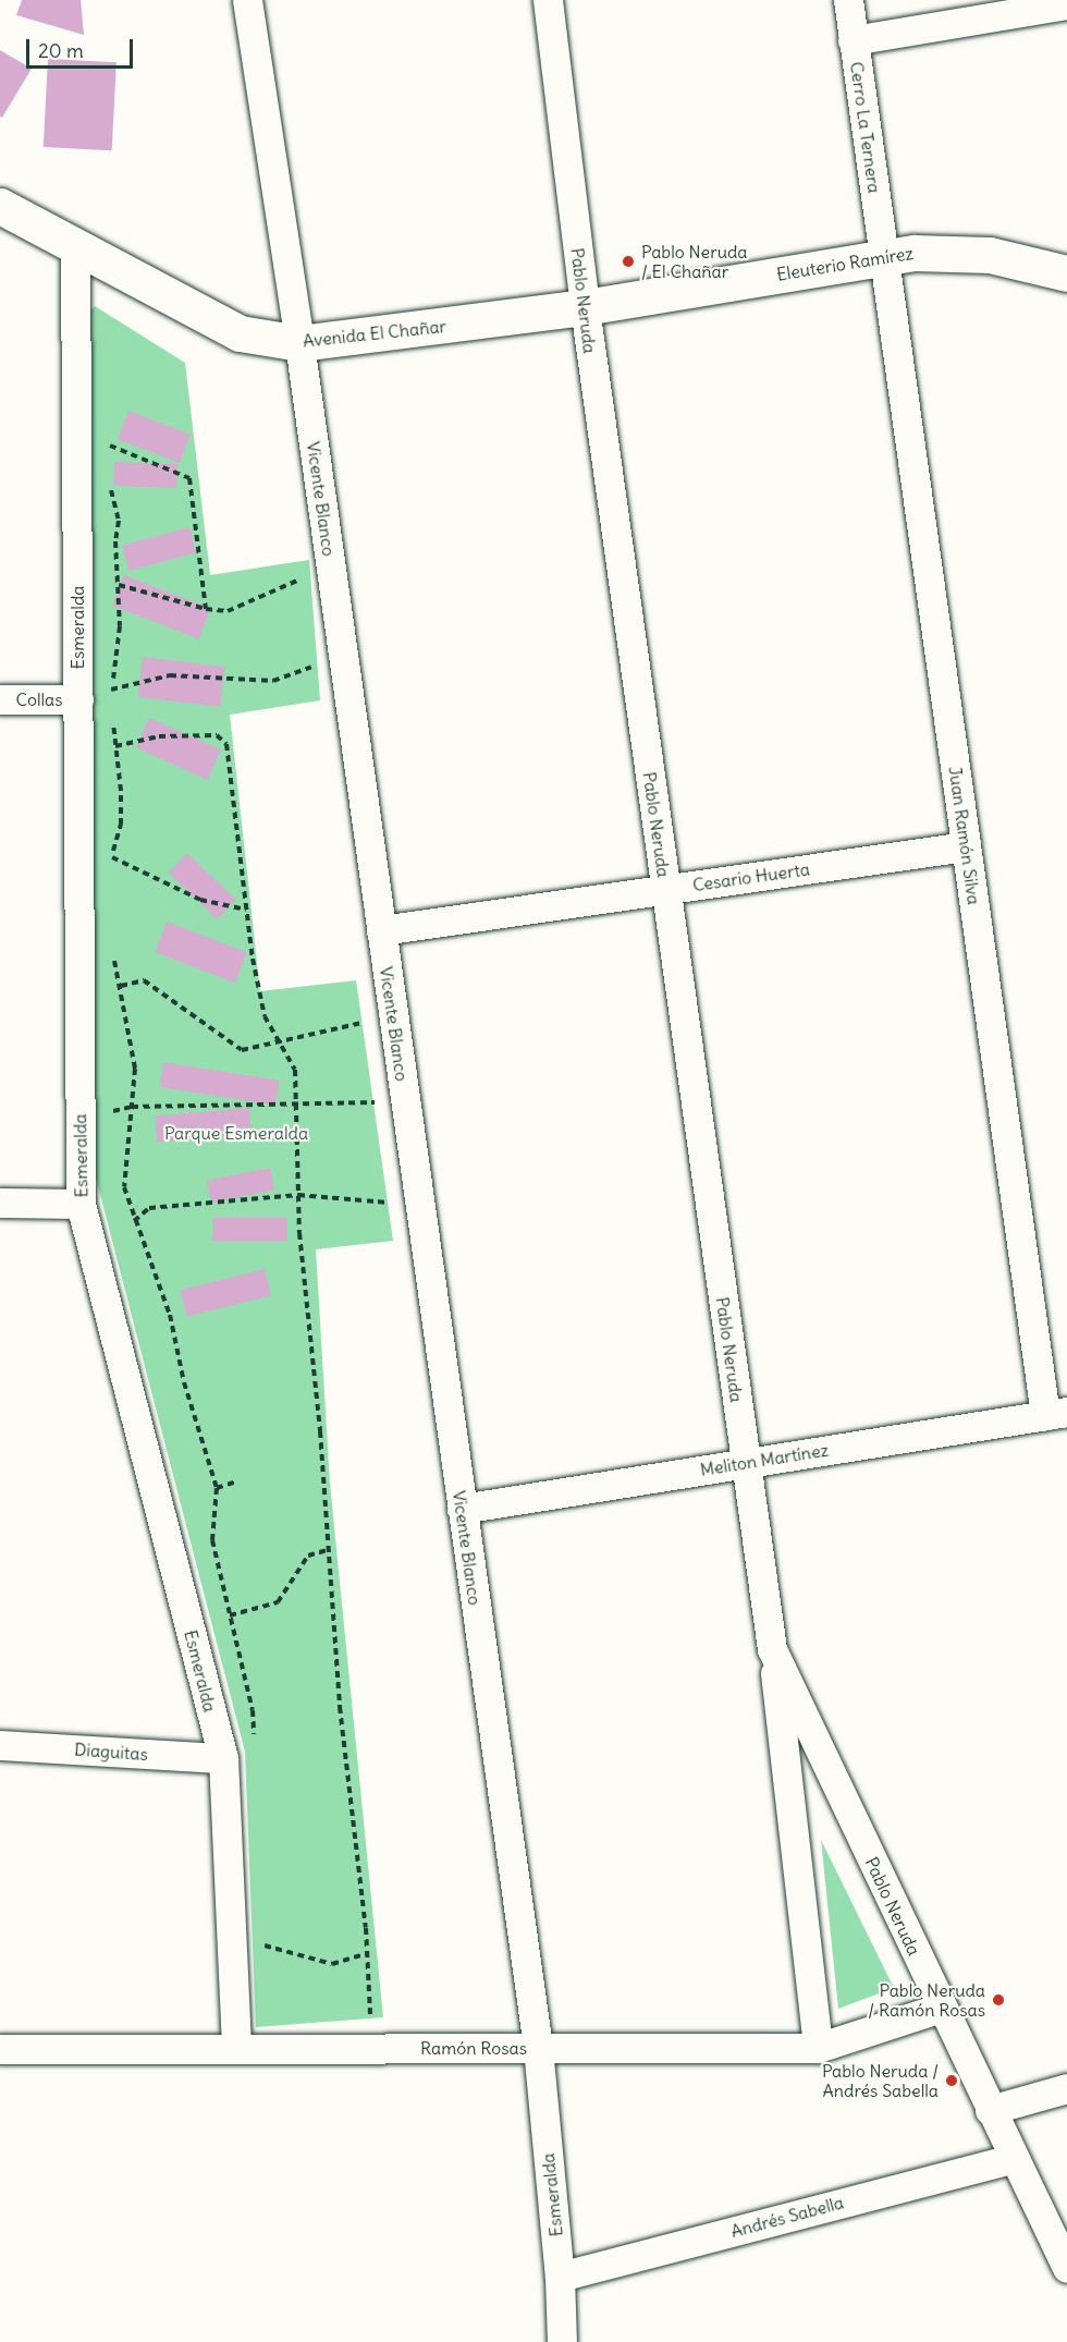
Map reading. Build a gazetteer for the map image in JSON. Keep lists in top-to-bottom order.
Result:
{
  "streets": {
    "street": [
      "Cerro La Ternera",
      "Eleuterio Ramírez",
      "Pablo Neruda",
      "Avenida El Chañar",
      "Vicente Blanco",
      "Esmeralda",
      "Collas",
      "Juan Ramón Silva",
      "Cesario Huerta",
      "Meliton Martínez",
      "Diaguitas",
      "Ramón Rosas",
      "Andrés Sabella"
    ]
  },
  "crossings": [
    ["Cerro La Ternera", "Eleuterio Ramírez"],
    ["Cerro La Ternera", "Juan Ramón Silva"],
    ["Eleuterio Ramírez", "Pablo Neruda"],
    ["Eleuterio Ramírez", "Avenida El Chañar"],
    ["Eleuterio Ramírez", "Juan Ramón Silva"],
    ["Pablo Neruda", "Avenida El Chañar"],
    ["Pablo Neruda", "Cesario Huerta"],
    ["Pablo Neruda", "Meliton Martínez"],
    ["Pablo Neruda", "Ramón Rosas"],
    ["Pablo Neruda", "Andrés Sabella"],
    ["Avenida El Chañar", "Vicente Blanco"],
    ["Avenida El Chañar", "Esmeralda"],
    ["Vicente Blanco", "Esmeralda"],
    ["Vicente Blanco", "Cesario Huerta"],
    ["Vicente Blanco", "Meliton Martínez"],
    ["Vicente Blanco", "Ramón Rosas"],
    ["Esmeralda", "Collas"],
    ["Esmeralda", "Diaguitas"],
    ["Esmeralda", "Ramón Rosas"],
    ["Esmeralda", "Andrés Sabella"],
    ["Juan Ramón Silva", "Cesario Huerta"],
    ["Juan Ramón Silva", "Meliton Martínez"]
  ],
  "parks": ["Parque Esmeralda"],
  "places": ["Pablo Neruda / El Chañar", "Pablo Neruda / Ramón Rosas", "Pablo Neruda / Andrés Sabella"],
  "scale_bar": "20 m"
}
